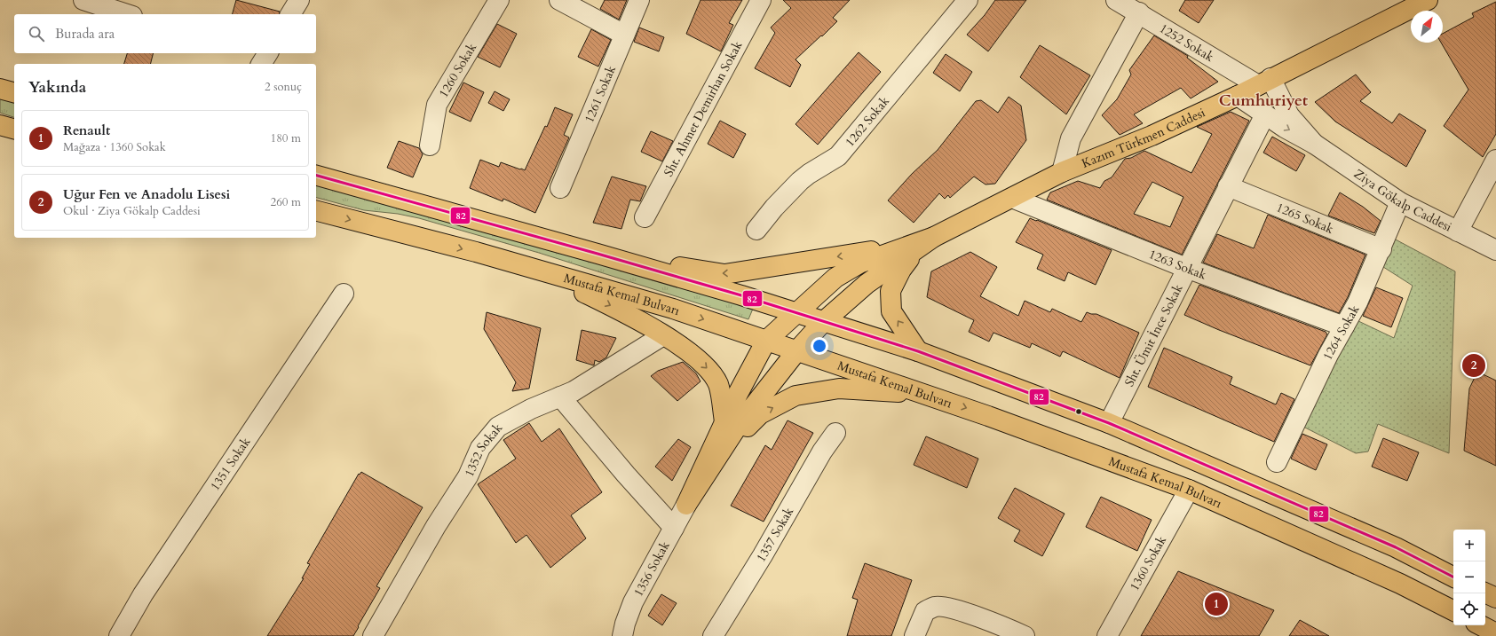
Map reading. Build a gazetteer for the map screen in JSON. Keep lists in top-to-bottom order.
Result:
{
  "streets": {
    "main road": ["Kazım Türkmen Caddesi", "Mustafa Kemal Bulvarı"],
    "street": [
      "1252 Sokak",
      "1260 Sokak",
      "1261 Sokak",
      "Sht. Ahmet Demirhan Sokak",
      "1262 Sokak",
      "Ziya Gökalp Caddesi",
      "1265 Sokak",
      "1263 Sokak",
      "1264 Sokak",
      "Sht. Ümit İnce Sokak",
      "1352 Sokak",
      "1351 Sokak",
      "1357 Sokak",
      "1360 Sokak",
      "1356 Sokak"
    ]
  },
  "crossings": [
    ["1252 Sokak", "Kazım Türkmen Caddesi"],
    ["Kazım Türkmen Caddesi", "1263 Sokak"],
    ["Ziya Gökalp Caddesi", "1264 Sokak"],
    ["1265 Sokak", "1264 Sokak"],
    ["1265 Sokak", "Sht. Ümit İnce Sokak"],
    ["1263 Sokak", "1264 Sokak"],
    ["1263 Sokak", "Sht. Ümit İnce Sokak"],
    ["Mustafa Kemal Bulvarı", "1360 Sokak"]
  ],
  "districts": ["Cumhuriyet"],
  "lines": ["transit line 82"],
  "north": "top right",
  "page": {
    "search": "Burada ara",
    "heading": ["Yakında", "2 sonuç"],
    "list": [
      {
        "mark": "1",
        "name": "Renault",
        "note": "Mağaza · 1360 Sokak",
        "value": "180 m"
      },
      {
        "mark": "2",
        "name": "Uğur Fen ve Anadolu Lisesi",
        "note": "Okul · Ziya Gökalp Caddesi",
        "value": "260 m"
      }
    ],
    "pins": ["2", "1"],
    "map_buttons": ["+", "−"]
  }
}
